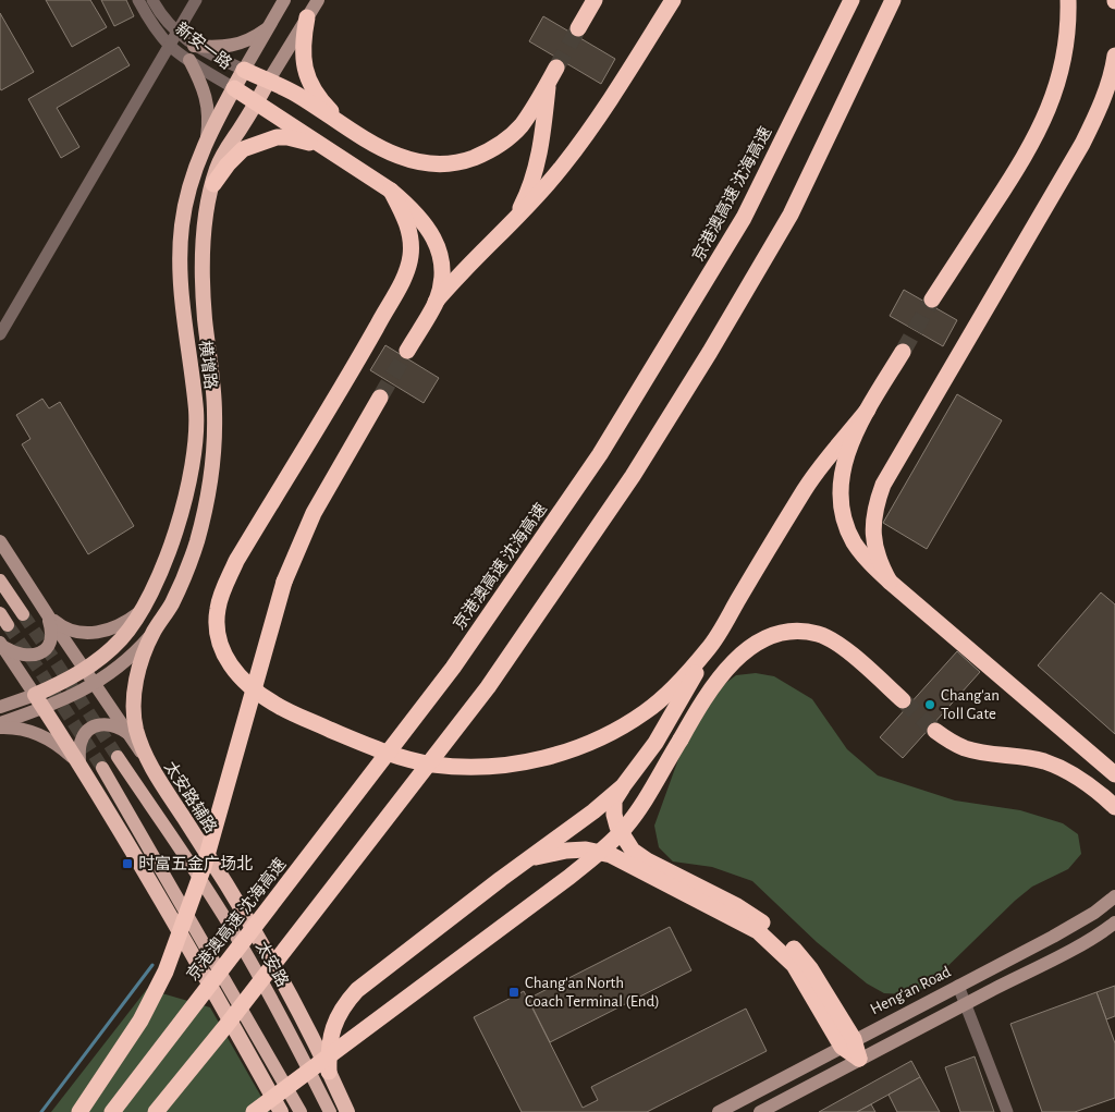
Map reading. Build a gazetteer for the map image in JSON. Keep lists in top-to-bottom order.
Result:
{
  "streets": {
    "highway": ["京港澳高速 沈海高速", "横增路", "太安路辅路"],
    "main road": ["太安路", "Heng'an Road"],
    "street": ["新安一路"]
  },
  "crossings": [
    ["新安一路", "横增路"],
    ["横增路", "太安路辅路"]
  ],
  "places": {
    "other": ["Chang'an Toll Gate"],
    "transit": ["时富五金广场北", "Chang'an North Coach Terminal (End)"]
  }
}
